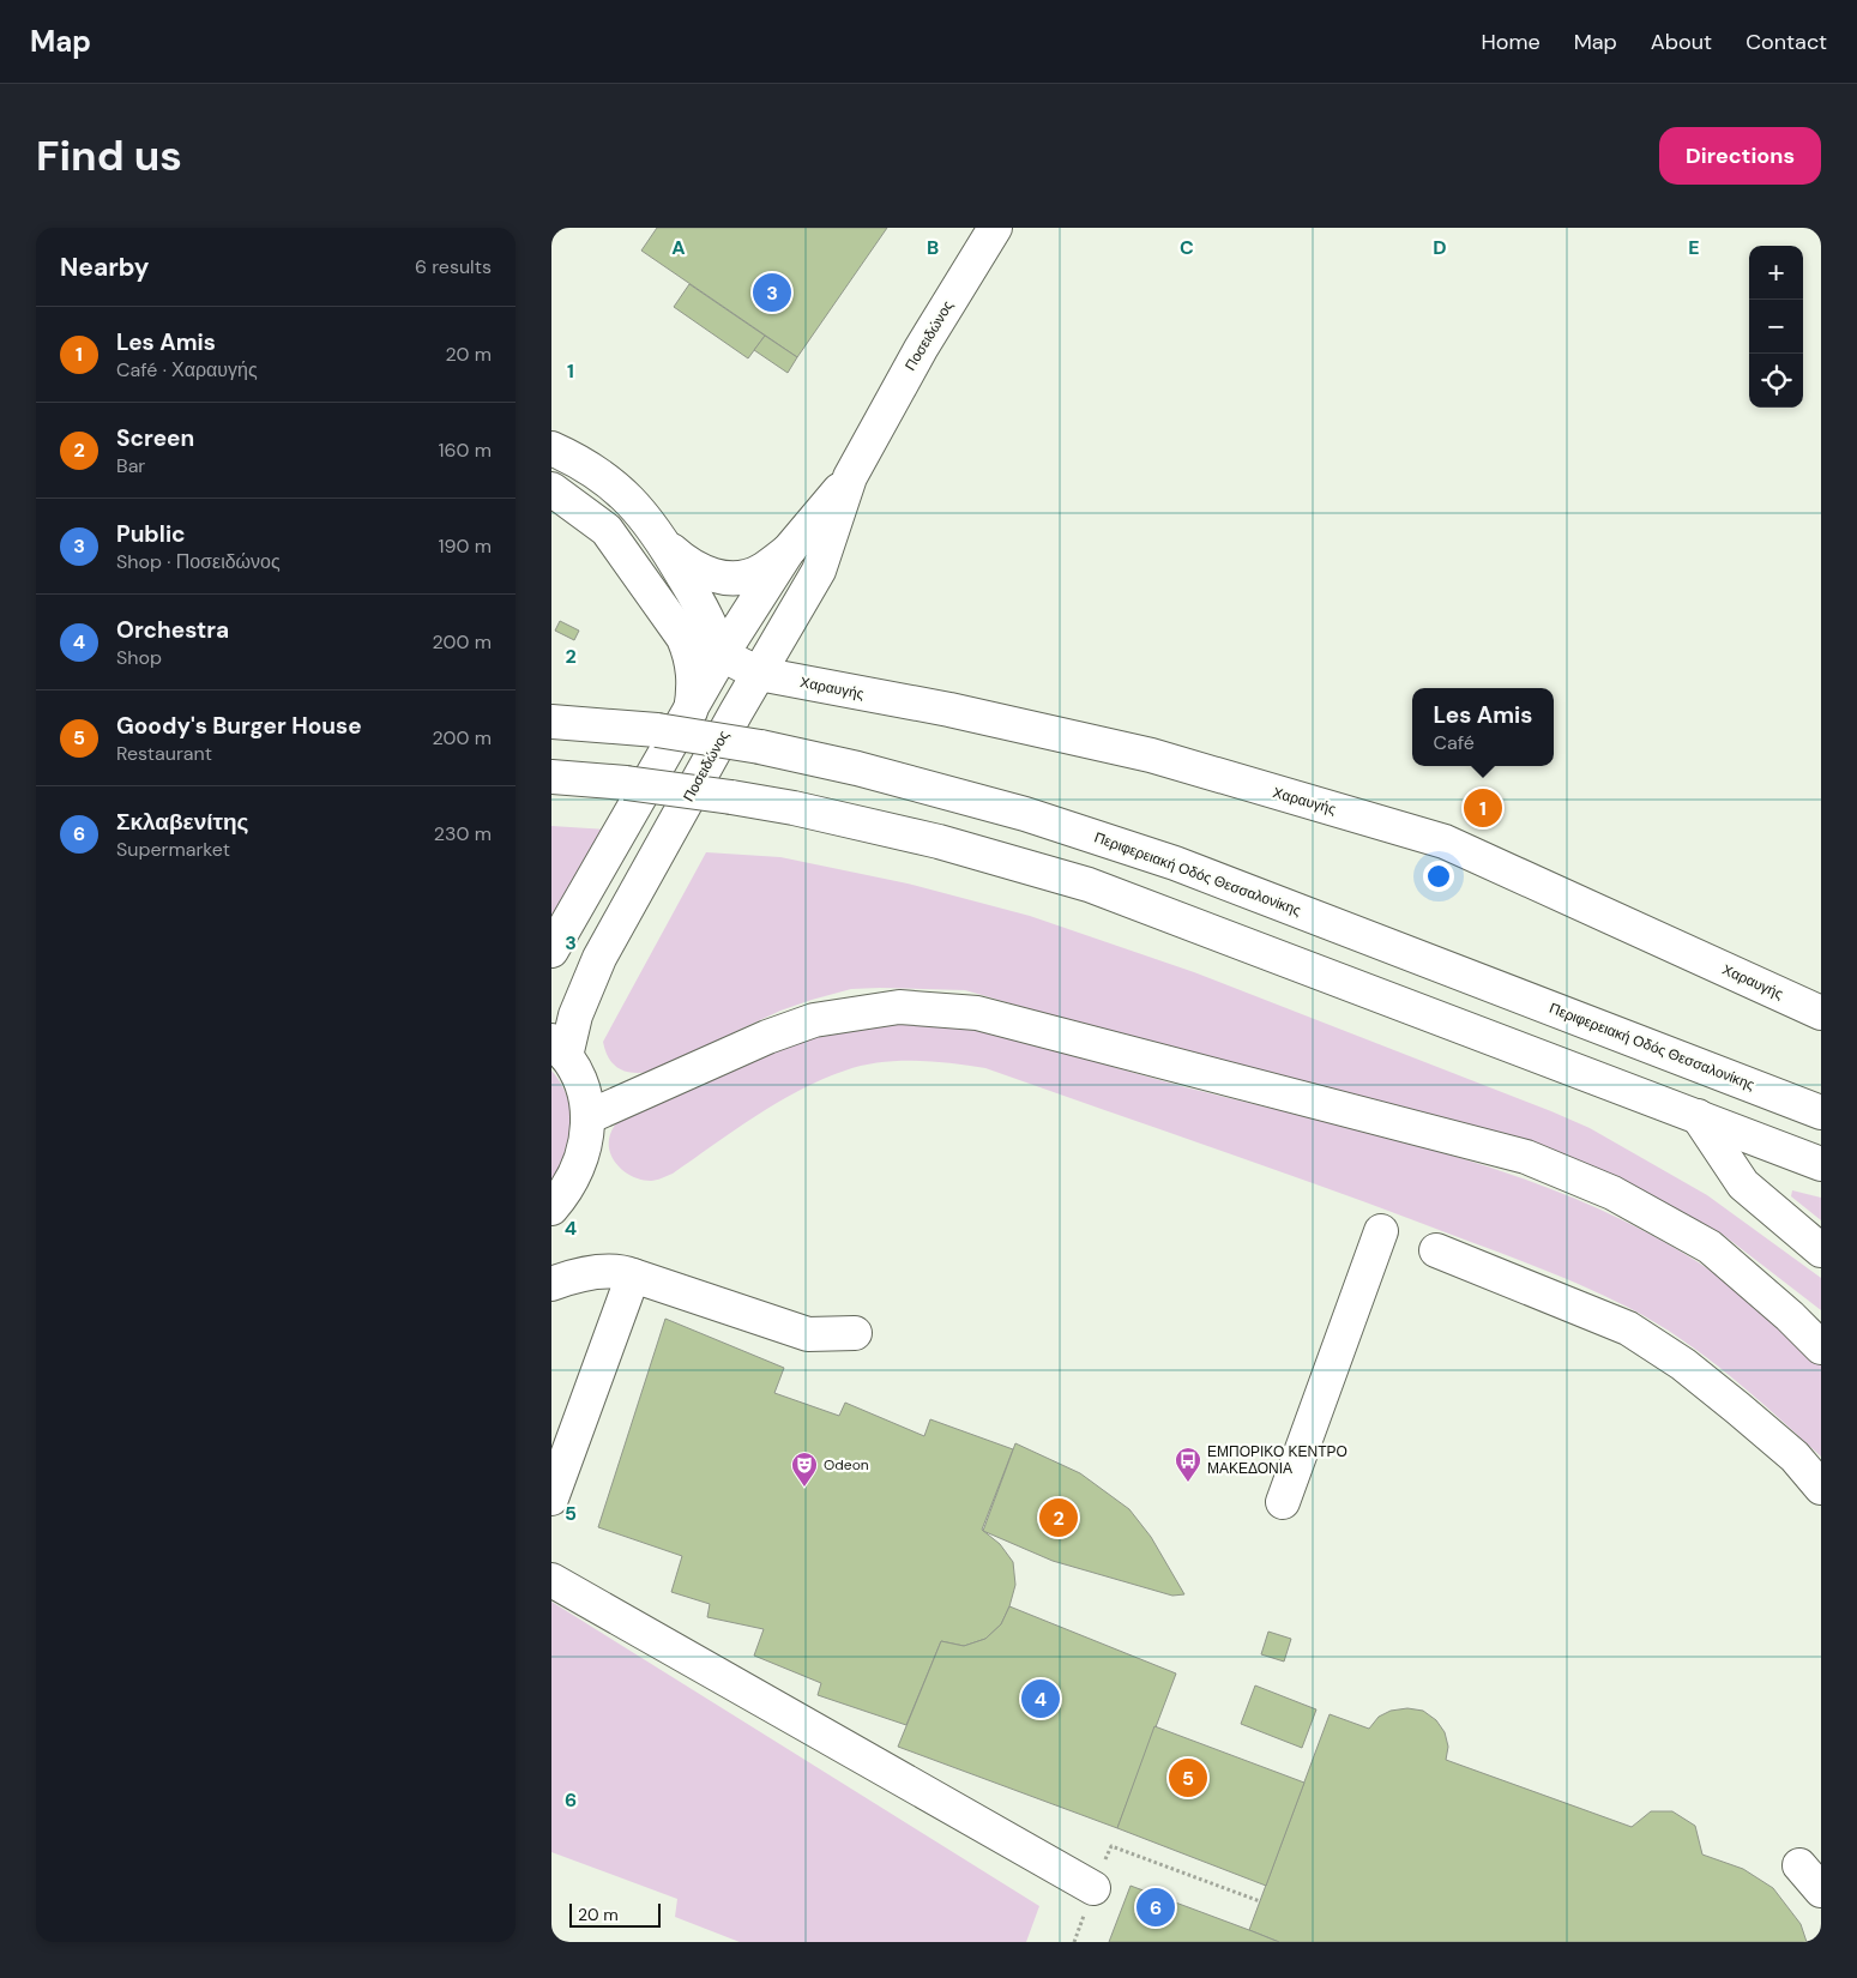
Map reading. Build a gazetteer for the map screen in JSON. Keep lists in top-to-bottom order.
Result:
{
  "streets": {
    "main road": ["Ποσειδώνος", "Χαραυγής", "Περιφερειακή Οδός Θεσσαλονίκης"]
  },
  "crossings": [
    ["Ποσειδώνος", "Χαραυγής"]
  ],
  "places": {
    "bus stop": ["ΕΜΠΟΡΙΚΟ ΚΕΝΤΡΟ ΜΑΚΕΔΟΝΙΑ"],
    "theatre": ["Odeon"]
  },
  "scale_bar": "20 m",
  "page": {
    "header": "Map",
    "nav": [
      "Home",
      "Map",
      "About",
      "Contact"
    ],
    "buttons": "Directions",
    "title": "Find us",
    "heading": ["Nearby", "6 results"],
    "map_buttons": ["+", "−"],
    "pins": [
      "3",
      "1",
      "2",
      "4",
      "5",
      "6"
    ],
    "list": [
      {
        "mark": "1",
        "name": "Les Amis",
        "note": "Café · Χαραυγής",
        "value": "20 m"
      },
      {
        "mark": "2",
        "name": "Screen",
        "note": "Bar",
        "value": "160 m"
      },
      {
        "mark": "3",
        "name": "Public",
        "note": "Shop · Ποσειδώνος",
        "value": "190 m"
      },
      {
        "mark": "4",
        "name": "Orchestra",
        "note": "Shop",
        "value": "200 m"
      },
      {
        "mark": "5",
        "name": "Goody's Burger House",
        "note": "Restaurant",
        "value": "200 m"
      },
      {
        "mark": "6",
        "name": "Σκλαβενίτης",
        "note": "Supermarket",
        "value": "230 m"
      }
    ],
    "popup": ["Les Amis", "Café"],
    "scale": "20 m"
  },
  "grid": {
    "columns": [
      "A",
      "B",
      "C",
      "D",
      "E"
    ],
    "rows": [
      "1",
      "2",
      "3",
      "4",
      "5",
      "6"
    ]
  }
}
